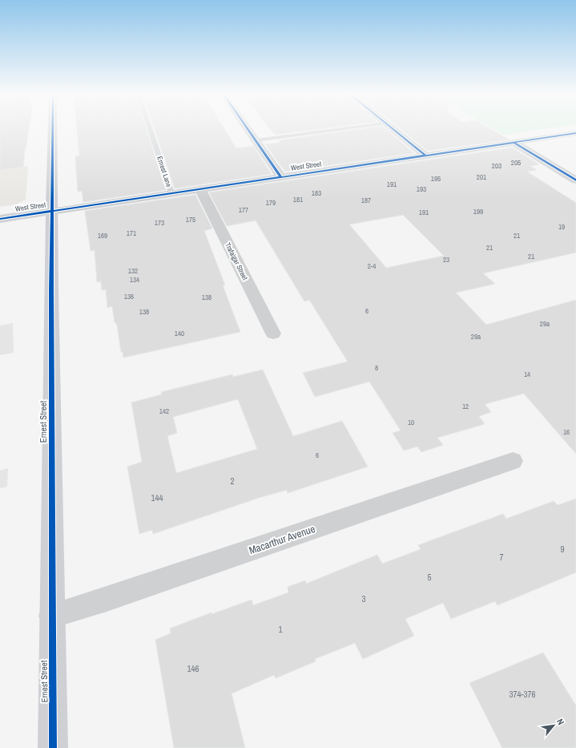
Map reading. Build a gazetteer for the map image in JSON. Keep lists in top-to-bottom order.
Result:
{
  "streets": {
    "street": [
      "West Street",
      "Trafalgar Street",
      "Ernest Street",
      "Macarthur Avenue"
    ],
    "lane": ["Ernest Lane"]
  },
  "crossings": [
    ["West Street", "Ernest Lane"],
    ["West Street", "Trafalgar Street"],
    ["West Street", "Ernest Street"],
    ["Ernest Street", "Macarthur Avenue"]
  ],
  "house_numbers": [
    "205",
    "203",
    "201",
    "195",
    "191",
    "193",
    "183",
    "181",
    "187",
    "179",
    "177",
    "199",
    "191",
    "175",
    "173",
    "19",
    "171",
    "169",
    "21",
    "21",
    "21",
    "23",
    "2-4",
    "132",
    "134",
    "136",
    "138",
    "6",
    "138",
    "29a",
    "140",
    "29a",
    "8",
    "14",
    "12",
    "142",
    "10",
    "16",
    "6",
    "2",
    "144",
    "9",
    "7",
    "5",
    "3",
    "1",
    "146",
    "374-376"
  ],
  "north": "top right"
}
